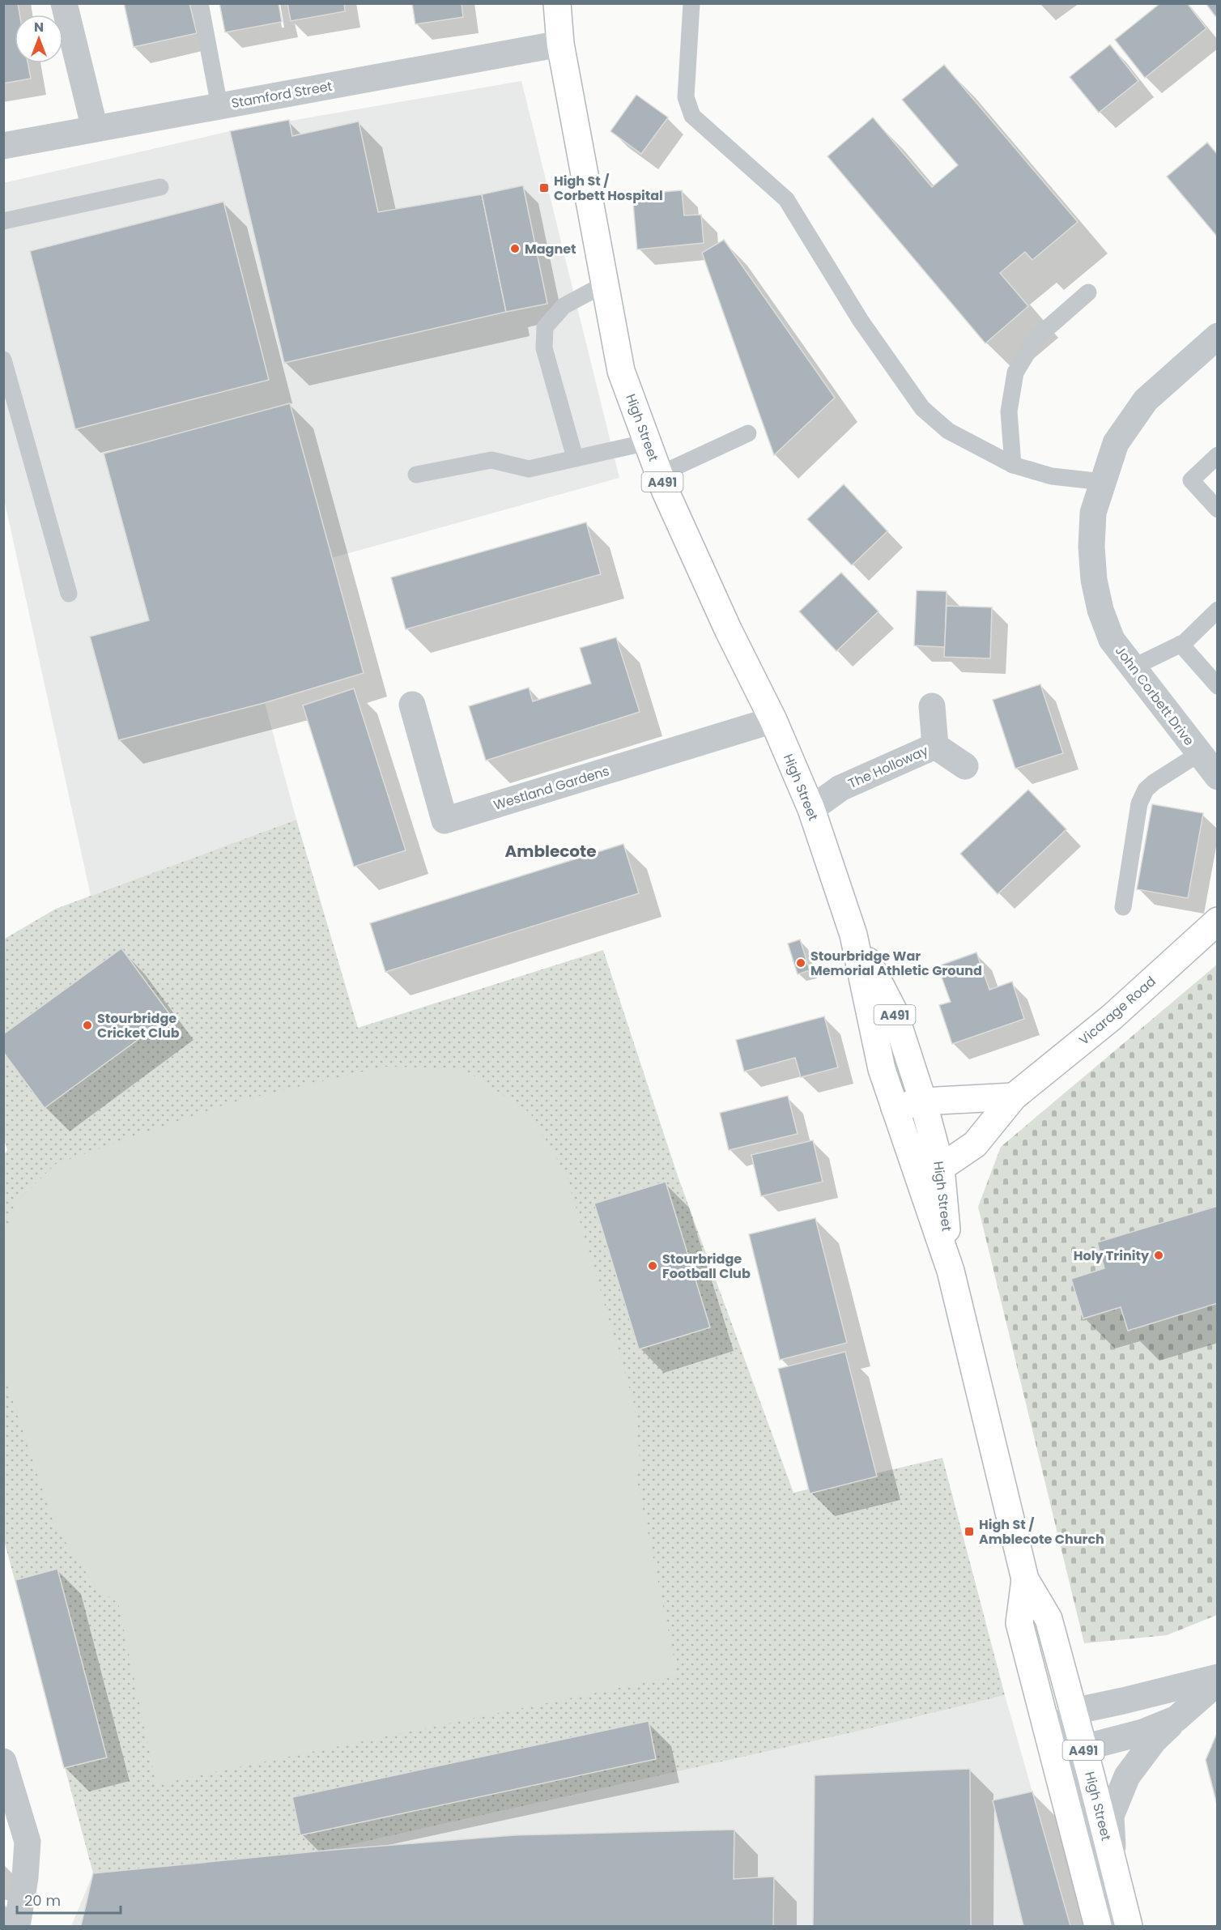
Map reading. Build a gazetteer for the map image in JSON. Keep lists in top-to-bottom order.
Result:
{
  "streets": {
    "main road": ["High Street", "A491", "Vicarage Road"],
    "street": [
      "Stamford Street",
      "John Corbett Drive",
      "The Holloway",
      "Westland Gardens"
    ]
  },
  "crossings": [
    ["Stamford Street", "High Street"],
    ["High Street", "The Holloway"],
    ["High Street", "Westland Gardens"],
    ["High Street", "Vicarage Road"]
  ],
  "districts": ["Amblecote"],
  "places": {
    "transit": ["High St / Corbett Hospital", "High St / Amblecote Church"],
    "other": [
      "Magnet",
      "Stourbridge War Memorial Athletic Ground",
      "Stourbridge Cricket Club",
      "Holy Trinity",
      "Stourbridge Football Club"
    ]
  },
  "scale_bar": "20 m",
  "north": "top"
}
